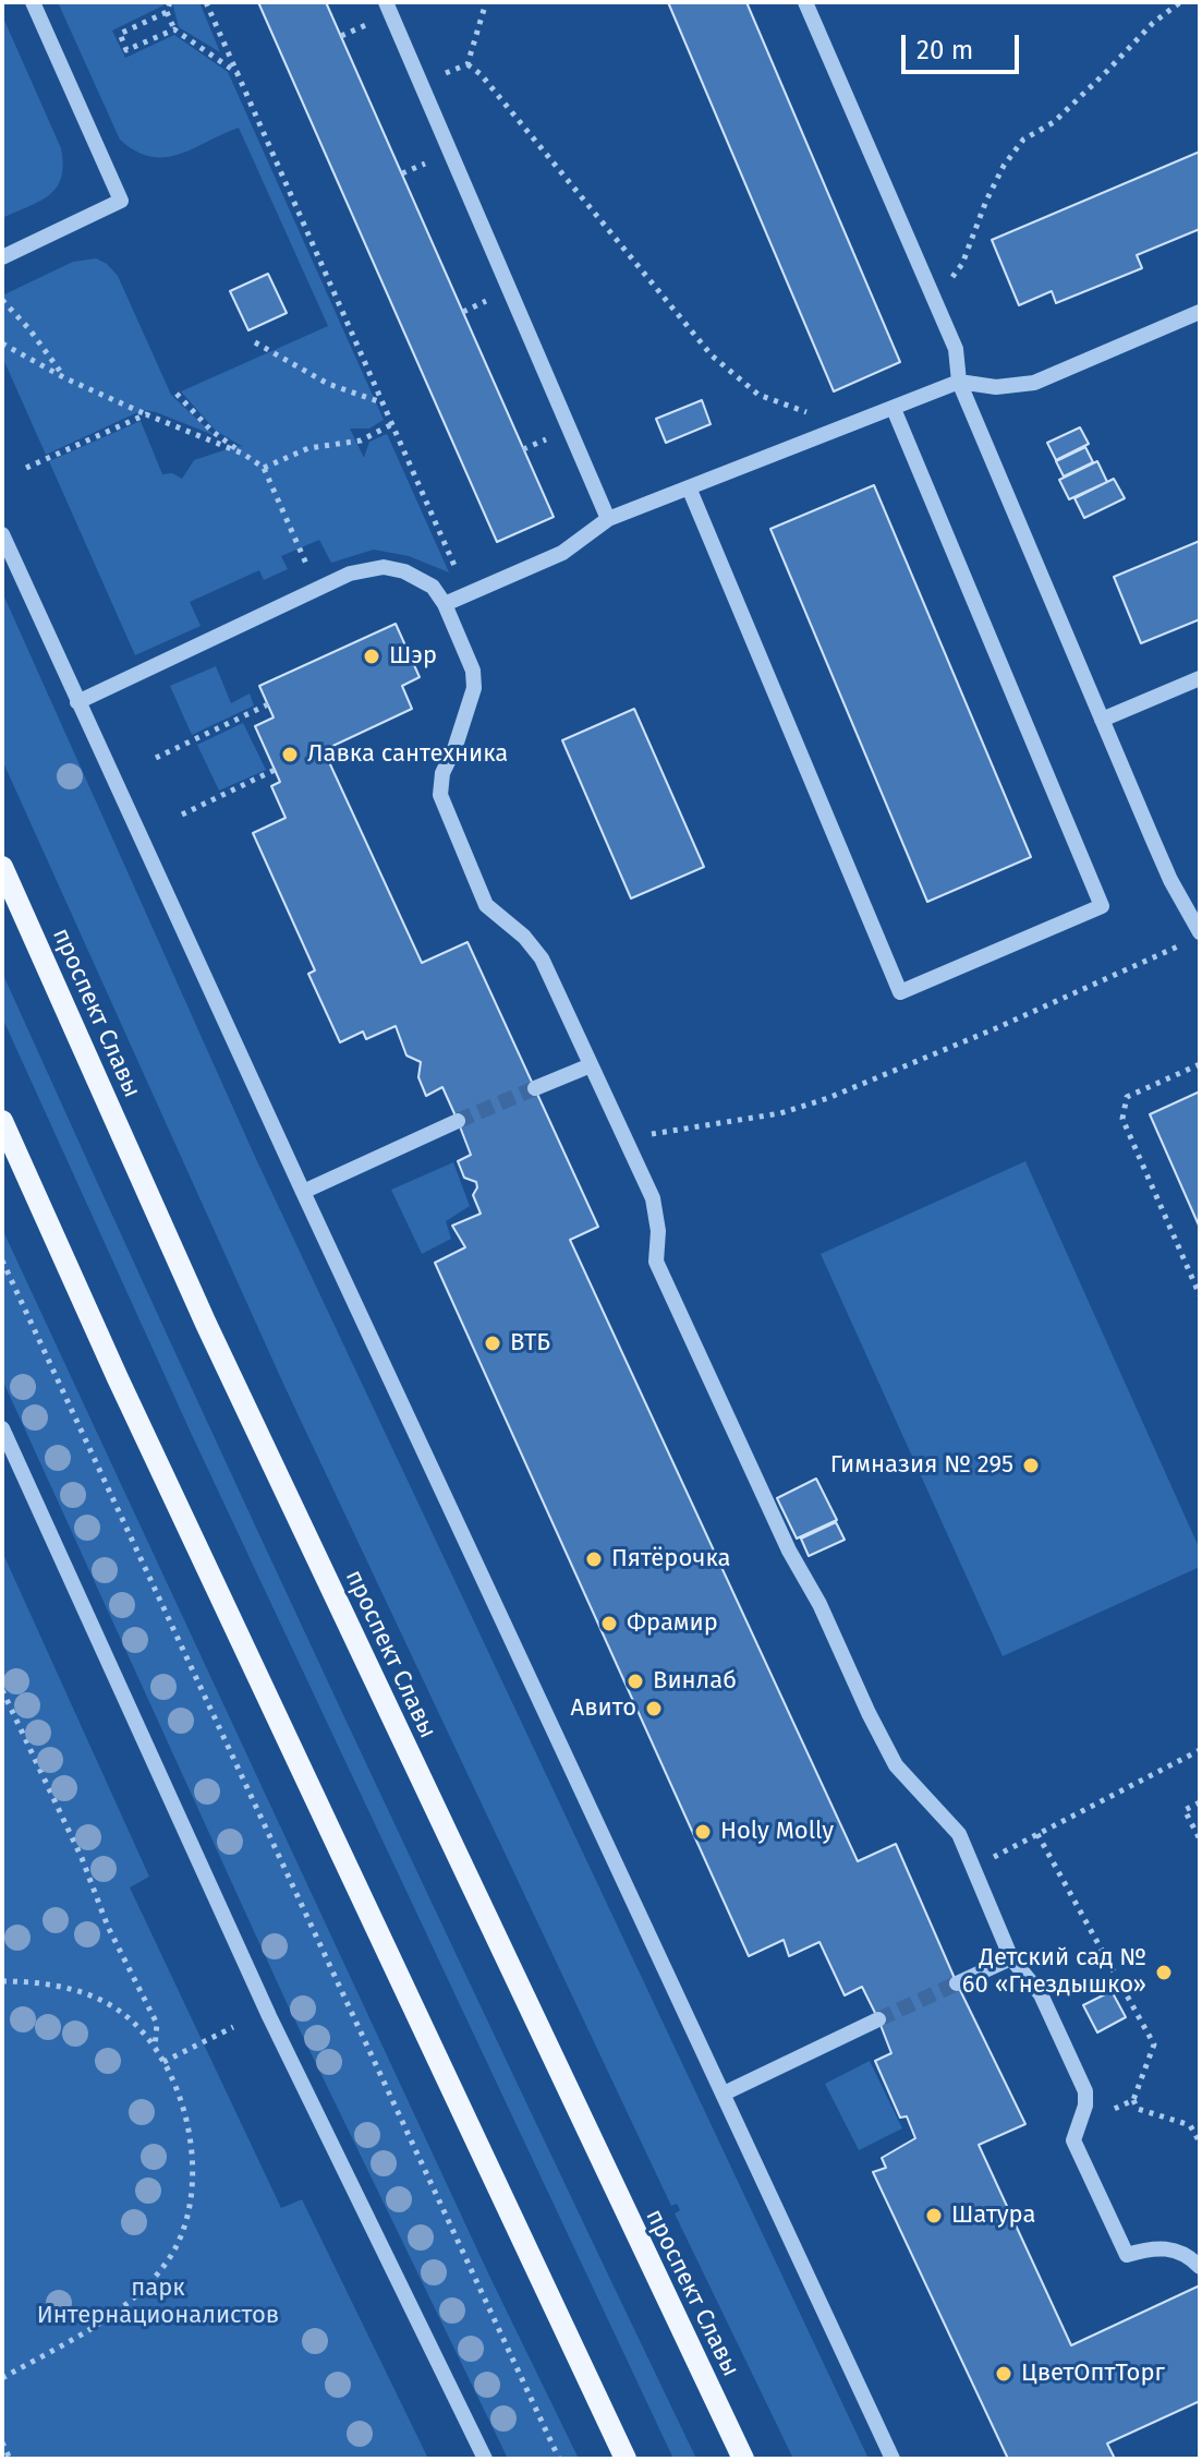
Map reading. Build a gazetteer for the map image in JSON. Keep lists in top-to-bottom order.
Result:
{
  "streets": {
    "main road": ["проспект Славы"]
  },
  "parks": ["парк Интернационалистов"],
  "places": [
    "Шэр",
    "Лавка сантехника",
    "ВТБ",
    "Гимназия № 295",
    "Пятёрочка",
    "Фрамир",
    "Винлаб",
    "Авито",
    "Holy Molly",
    "Детский сад № 60 «Гнездышко»",
    "Шатура",
    "ЦветОптТорг"
  ],
  "scale_bar": "20 m"
}
